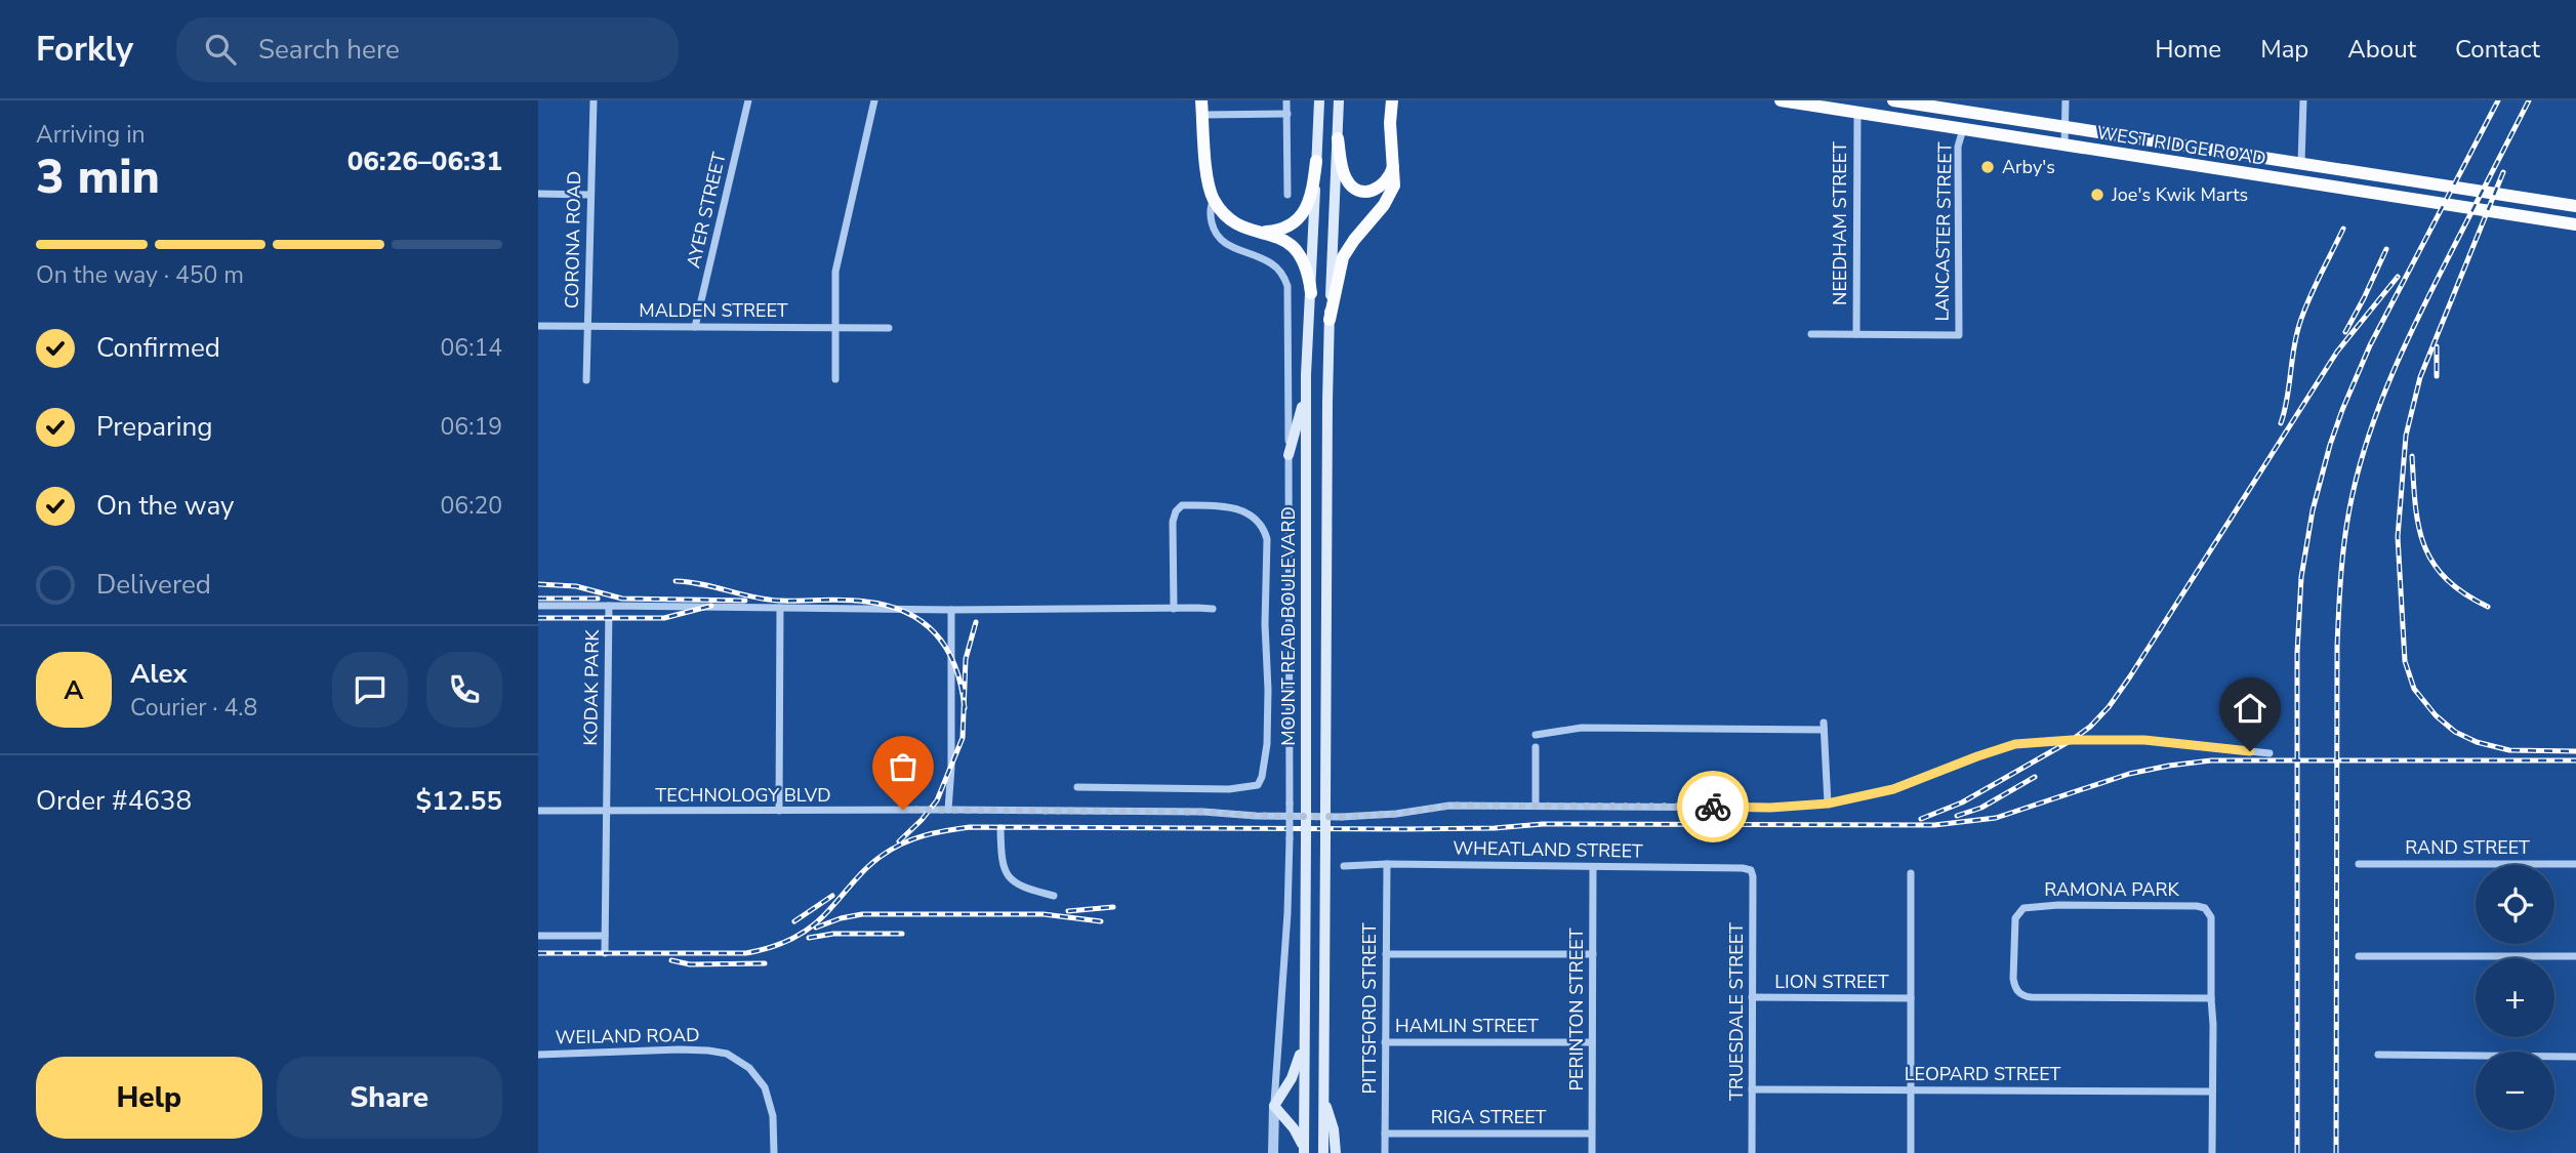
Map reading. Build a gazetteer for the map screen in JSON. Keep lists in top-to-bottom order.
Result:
{
  "streets": {
    "highway": ["WEST RIDGE ROAD"],
    "main road": ["MOUNT READ BOULEVARD"],
    "street": [
      "AYER STREET",
      "NEEDHAM STREET",
      "LANCASTER STREET",
      "CORONA ROAD",
      "MALDEN STREET",
      "KODAK PARK",
      "TECHNOLOGY BLVD",
      "RAND STREET",
      "WHEATLAND STREET",
      "RAMONA PARK",
      "LION STREET",
      "PITTSFORD STREET",
      "PERINTON STREET",
      "TRUESDALE STREET",
      "HAMLIN STREET",
      "WEILAND ROAD",
      "LEOPARD STREET",
      "RIGA STREET"
    ]
  },
  "crossings": [
    ["WEST RIDGE ROAD", "NEEDHAM STREET"],
    ["WEST RIDGE ROAD", "LANCASTER STREET"],
    ["AYER STREET", "MALDEN STREET"],
    ["NEEDHAM STREET", "LANCASTER STREET"],
    ["CORONA ROAD", "MALDEN STREET"],
    ["KODAK PARK", "TECHNOLOGY BLVD"],
    ["WHEATLAND STREET", "PITTSFORD STREET"],
    ["WHEATLAND STREET", "PERINTON STREET"],
    ["WHEATLAND STREET", "TRUESDALE STREET"],
    ["LION STREET", "TRUESDALE STREET"],
    ["PITTSFORD STREET", "HAMLIN STREET"],
    ["PITTSFORD STREET", "RIGA STREET"],
    ["PERINTON STREET", "HAMLIN STREET"],
    ["PERINTON STREET", "RIGA STREET"],
    ["TRUESDALE STREET", "LEOPARD STREET"]
  ],
  "places": ["Arby's", "Joe's Kwik Marts"],
  "page": {
    "header": "Forkly",
    "search": "Search here",
    "nav": [
      "Home",
      "Map",
      "About",
      "Contact"
    ],
    "heading": ["3 min", "Arriving in", "06:26–06:31"],
    "panel": [
      "Alex",
      "Courier · 4.8",
      "Order #4638",
      "$12.55"
    ],
    "bar": "On the way · 450 m",
    "list": [
      ["Confirmed", "06:14"],
      ["Preparing", "06:19"],
      ["On the way", "06:20"],
      "Delivered"
    ],
    "round": "A",
    "map_buttons": ["+", "−"],
    "buttons": ["Help", "Share"]
  }
}
